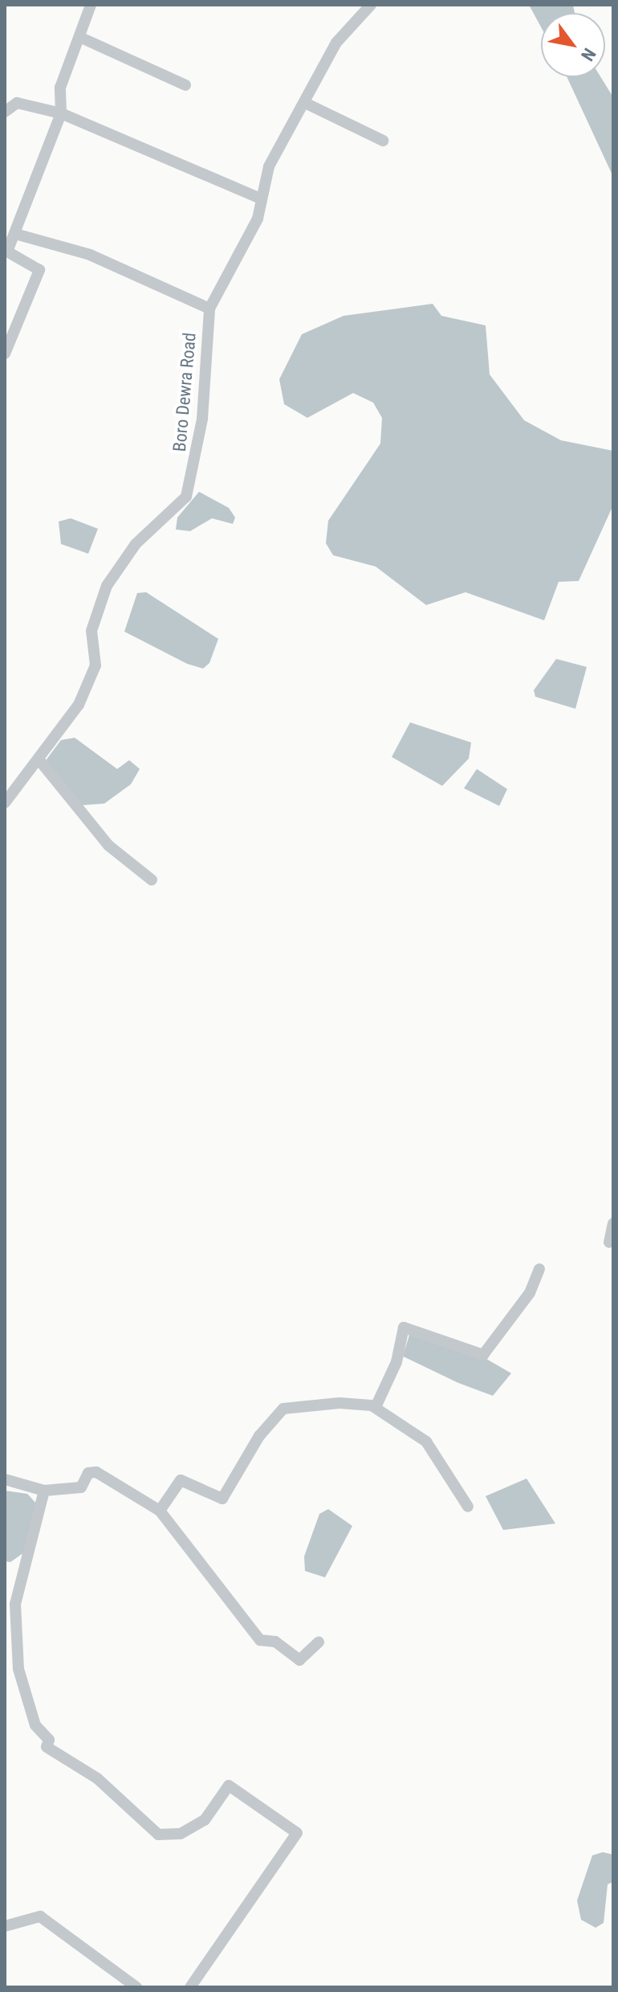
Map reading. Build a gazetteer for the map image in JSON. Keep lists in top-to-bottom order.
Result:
{
  "streets": {
    "street": ["Boro Dewra Road"]
  },
  "north": "bottom right"
}
